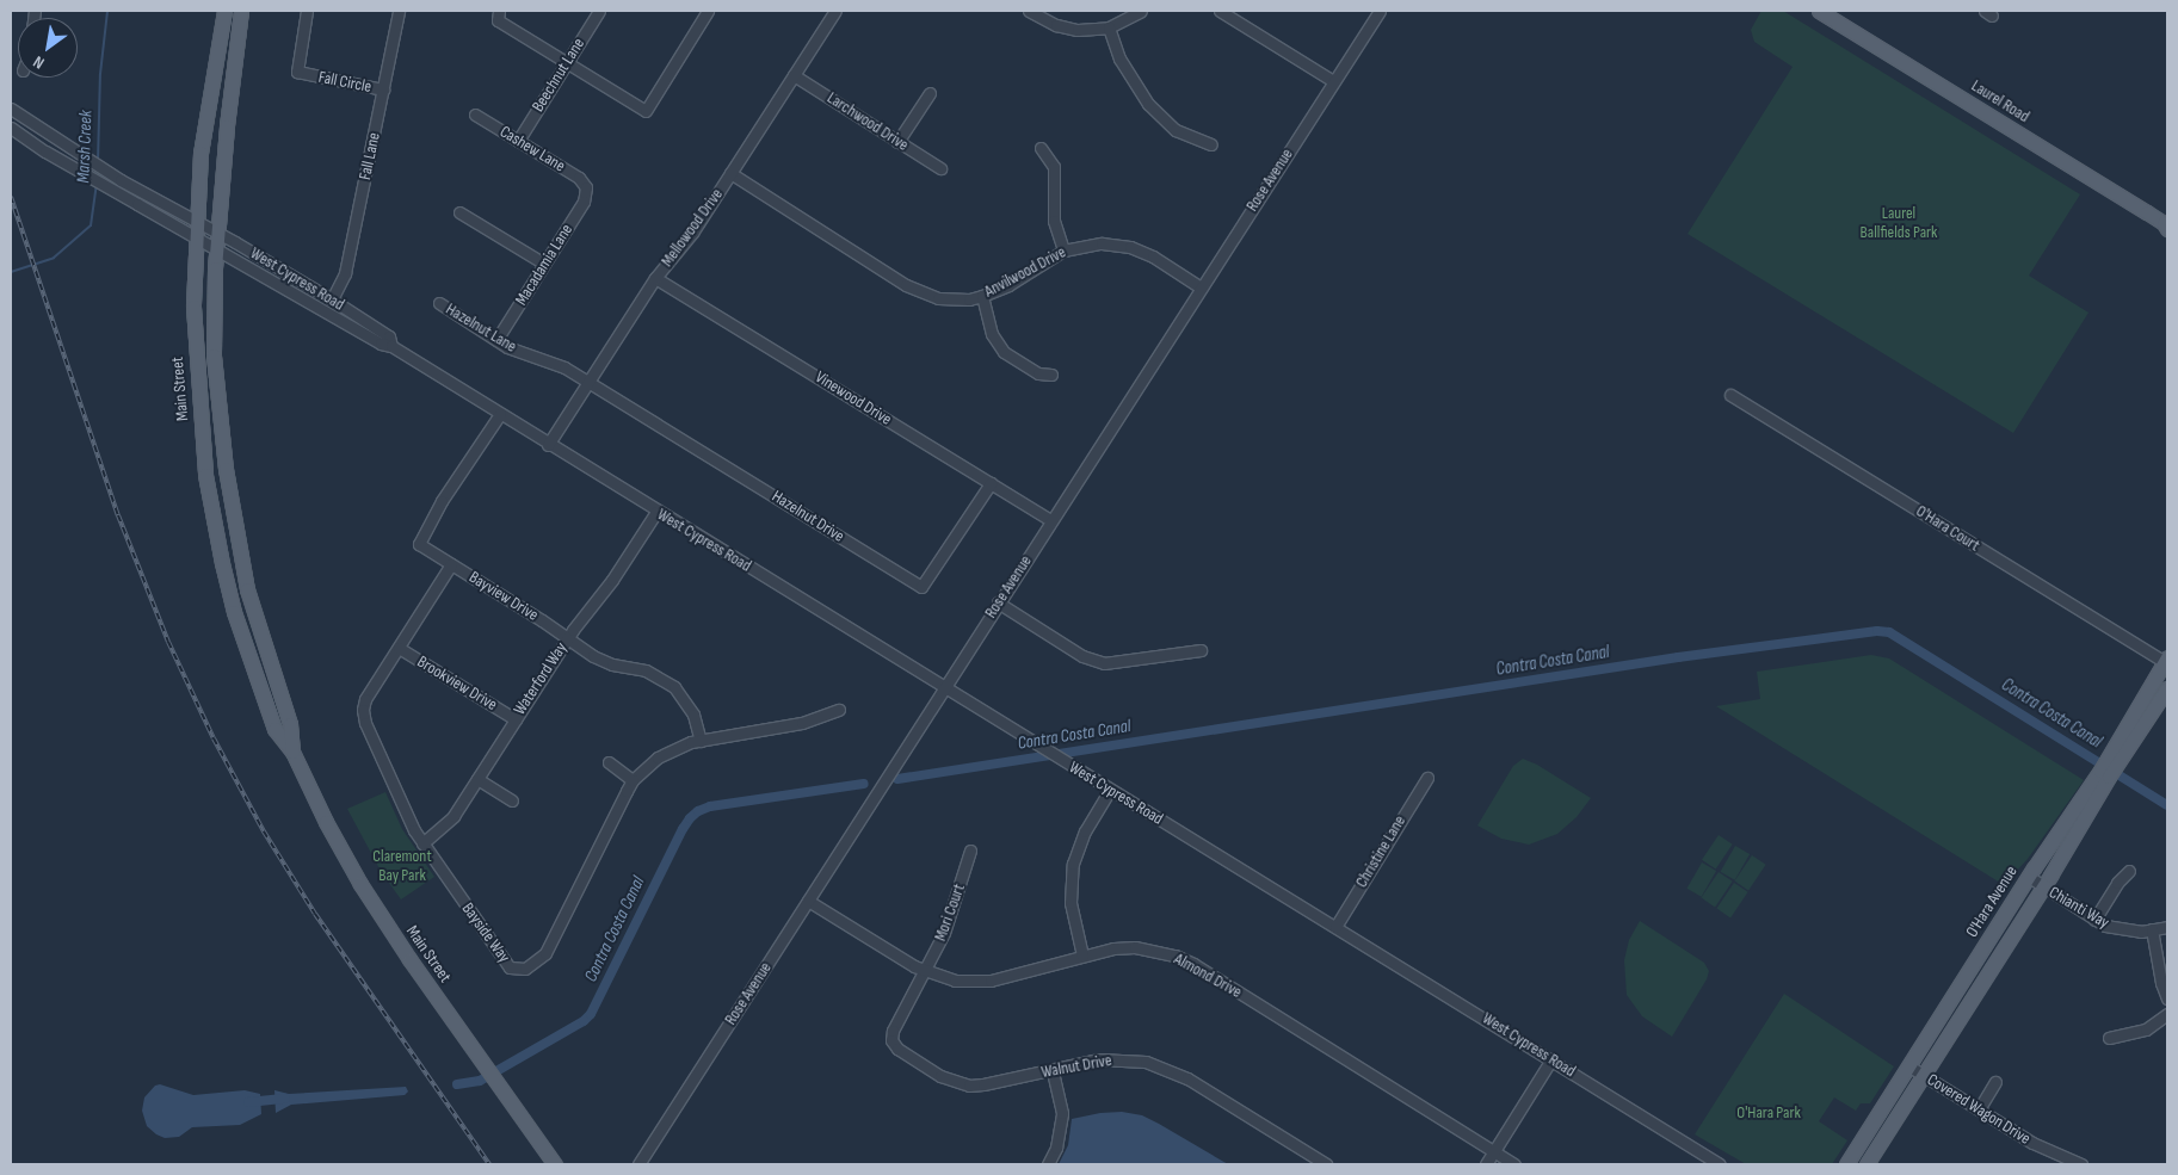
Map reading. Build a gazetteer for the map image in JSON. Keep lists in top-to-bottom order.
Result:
{
  "streets": {
    "main road": ["Laurel Road", "Main Street", "O'Hara Avenue"],
    "street": [
      "Beechnut Lane",
      "Fall Circle",
      "Larchwood Drive",
      "Cashew Lane",
      "Fall Lane",
      "Rose Avenue",
      "Mellowood Drive",
      "Macadamia Lane",
      "Anvilwood Drive",
      "West Cypress Road",
      "Hazelnut Lane",
      "Vinewood Drive",
      "Hazelnut Drive",
      "O'Hara Court",
      "Bayview Drive",
      "Waterford Way",
      "Brookview Drive",
      "Christine Lane",
      "Chianti Way",
      "Mori Court",
      "Bayside Way",
      "Almond Drive",
      "Walnut Drive",
      "Covered Wagon Drive"
    ]
  },
  "crossings": [
    ["Beechnut Lane", "Cashew Lane"],
    ["Fall Circle", "Fall Lane"],
    ["Larchwood Drive", "Mellowood Drive"],
    ["Cashew Lane", "Macadamia Lane"],
    ["Fall Lane", "West Cypress Road"],
    ["Rose Avenue", "Anvilwood Drive"],
    ["Rose Avenue", "West Cypress Road"],
    ["Rose Avenue", "Vinewood Drive"],
    ["Rose Avenue", "Almond Drive"],
    ["Mellowood Drive", "Anvilwood Drive"],
    ["Mellowood Drive", "West Cypress Road"],
    ["Mellowood Drive", "Hazelnut Lane"],
    ["Mellowood Drive", "Vinewood Drive"],
    ["Mellowood Drive", "Hazelnut Drive"],
    ["Macadamia Lane", "Hazelnut Lane"],
    ["West Cypress Road", "Main Street"],
    ["West Cypress Road", "Bayview Drive"],
    ["West Cypress Road", "Waterford Way"],
    ["West Cypress Road", "Christine Lane"],
    ["Hazelnut Lane", "Hazelnut Drive"],
    ["Vinewood Drive", "Hazelnut Drive"],
    ["O'Hara Court", "O'Hara Avenue"],
    ["Bayview Drive", "Waterford Way"],
    ["Bayview Drive", "Bayside Way"],
    ["Waterford Way", "Brookview Drive"],
    ["Waterford Way", "Bayside Way"],
    ["Brookview Drive", "Bayside Way"],
    ["O'Hara Avenue", "Chianti Way"],
    ["O'Hara Avenue", "Covered Wagon Drive"],
    ["Mori Court", "Almond Drive"],
    ["Mori Court", "Walnut Drive"],
    ["Almond Drive", "Walnut Drive"]
  ],
  "water": ["Marsh Creek", "Contra Costa Canal"],
  "parks": ["Laurel Ballfields Park", "Claremont Bay Park", "O'Hara Park"],
  "north": "bottom left"
}
